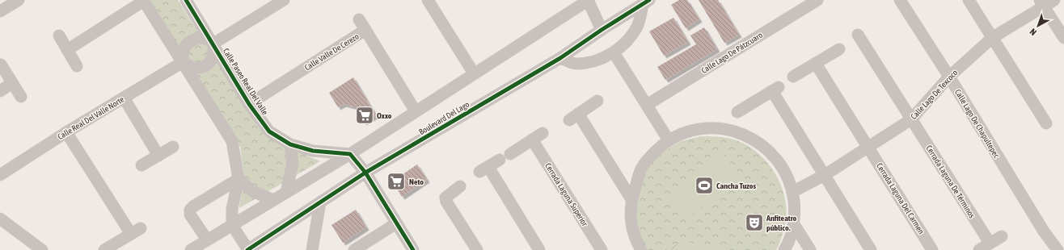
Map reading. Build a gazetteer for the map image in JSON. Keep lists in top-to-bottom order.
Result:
{
  "streets": {
    "street": [
      "Calle Valle De Cerezo",
      "Calle Lago De Pátzcuaro",
      "Calle Paseo Real Del Valle",
      "Calle Lago De Texcoco",
      "Calle Real Del Valle Norte",
      "Boulevard Del Lago",
      "Calle Lago De Chapultepec",
      "Cerrada Laguna De Términos",
      "Cerrada Laguna Superior",
      "Cerrada Laguna Del Carmen"
    ]
  },
  "crossings": [
    ["Calle Valle De Cerezo", "Calle Paseo Real Del Valle"],
    ["Calle Paseo Real Del Valle", "Calle Real Del Valle Norte"],
    ["Calle Lago De Texcoco", "Calle Lago De Chapultepec"],
    ["Calle Lago De Texcoco", "Cerrada Laguna De Términos"],
    ["Calle Lago De Texcoco", "Cerrada Laguna Del Carmen"]
  ],
  "places": {
    "supermarket": ["Oxxo", "Neto"],
    "sports": ["Cancha Tuzos"],
    "theatre": ["Anfiteatro público."]
  },
  "north": "bottom left"
}
